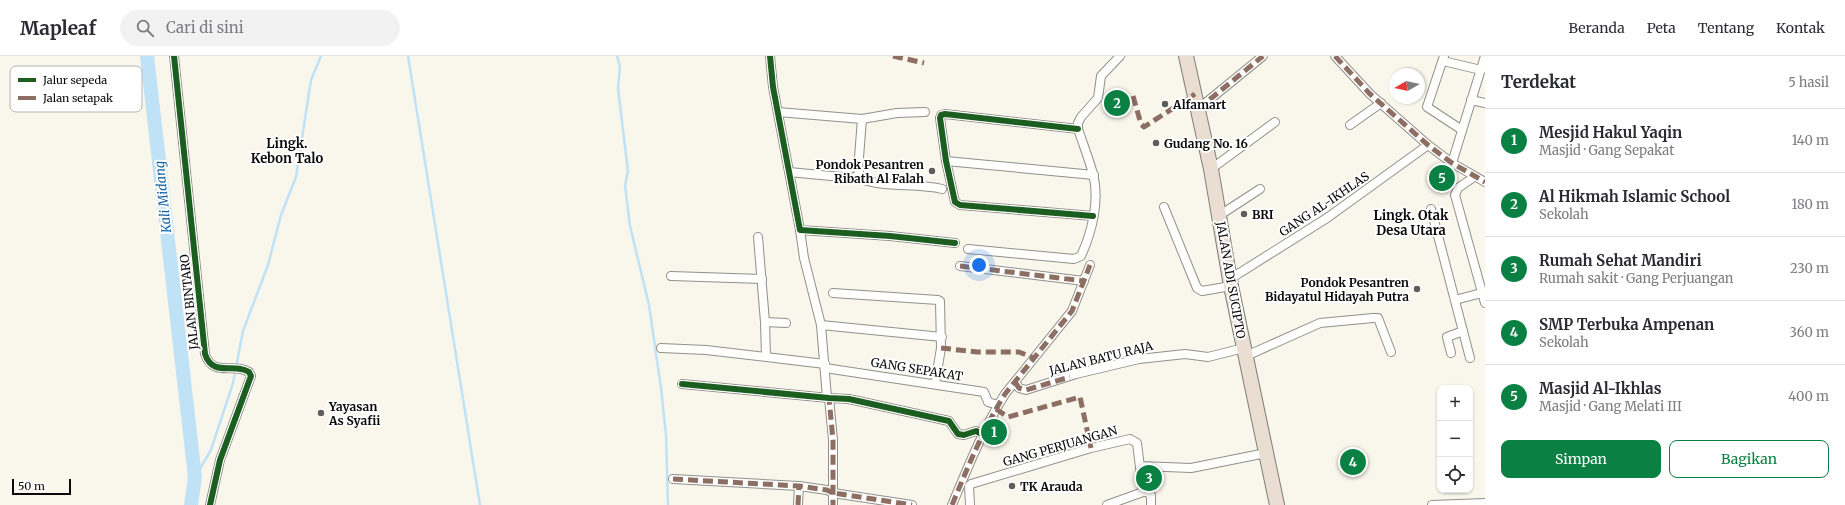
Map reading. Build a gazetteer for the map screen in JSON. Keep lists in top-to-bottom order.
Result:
{
  "streets": {
    "highway": ["JALAN ADI SUCIPTO"],
    "street": [
      "GANG AL-IKHLAS",
      "JALAN BINTARO",
      "JALAN BATU RAJA",
      "GANG SEPAKAT",
      "GANG PERJUANGAN"
    ]
  },
  "crossings": [
    ["GANG AL-IKHLAS", "JALAN ADI SUCIPTO"],
    ["JALAN ADI SUCIPTO", "JALAN BATU RAJA"]
  ],
  "districts": ["Lingk. Kebon Talo", "Lingk. Otak Desa Utara"],
  "water": ["Kali Midang"],
  "places": [
    "Alfamart",
    "Gudang No. 16",
    "Pondok Pesantren Ribath Al Falah",
    "BRI",
    "Pondok Pesantren Bidayatul Hidayah Putra",
    "Yayasan As Syafii",
    "TK Arauda"
  ],
  "legend": ["Jalur sepeda", "Jalan setapak"],
  "scale_bar": "50 m",
  "north": "left",
  "page": {
    "header": "Mapleaf",
    "search": "Cari di sini",
    "nav": [
      "Beranda",
      "Peta",
      "Tentang",
      "Kontak"
    ],
    "heading": ["Terdekat", "5 hasil"],
    "pins": [
      "2",
      "5",
      "1",
      "4",
      "3"
    ],
    "list": [
      {
        "mark": "1",
        "name": "Mesjid Hakul Yaqin",
        "note": "Masjid · Gang Sepakat",
        "value": "140 m"
      },
      {
        "mark": "2",
        "name": "Al Hikmah Islamic School",
        "note": "Sekolah",
        "value": "180 m"
      },
      {
        "mark": "3",
        "name": "Rumah Sehat Mandiri",
        "note": "Rumah sakit · Gang Perjuangan",
        "value": "230 m"
      },
      {
        "mark": "4",
        "name": "SMP Terbuka Ampenan",
        "note": "Sekolah",
        "value": "360 m"
      },
      {
        "mark": "5",
        "name": "Masjid Al-Ikhlas",
        "note": "Masjid · Gang Melati III",
        "value": "400 m"
      }
    ],
    "map_buttons": ["+", "−"],
    "buttons": ["Simpan", "Bagikan"],
    "scale": "50 m"
  }
}
